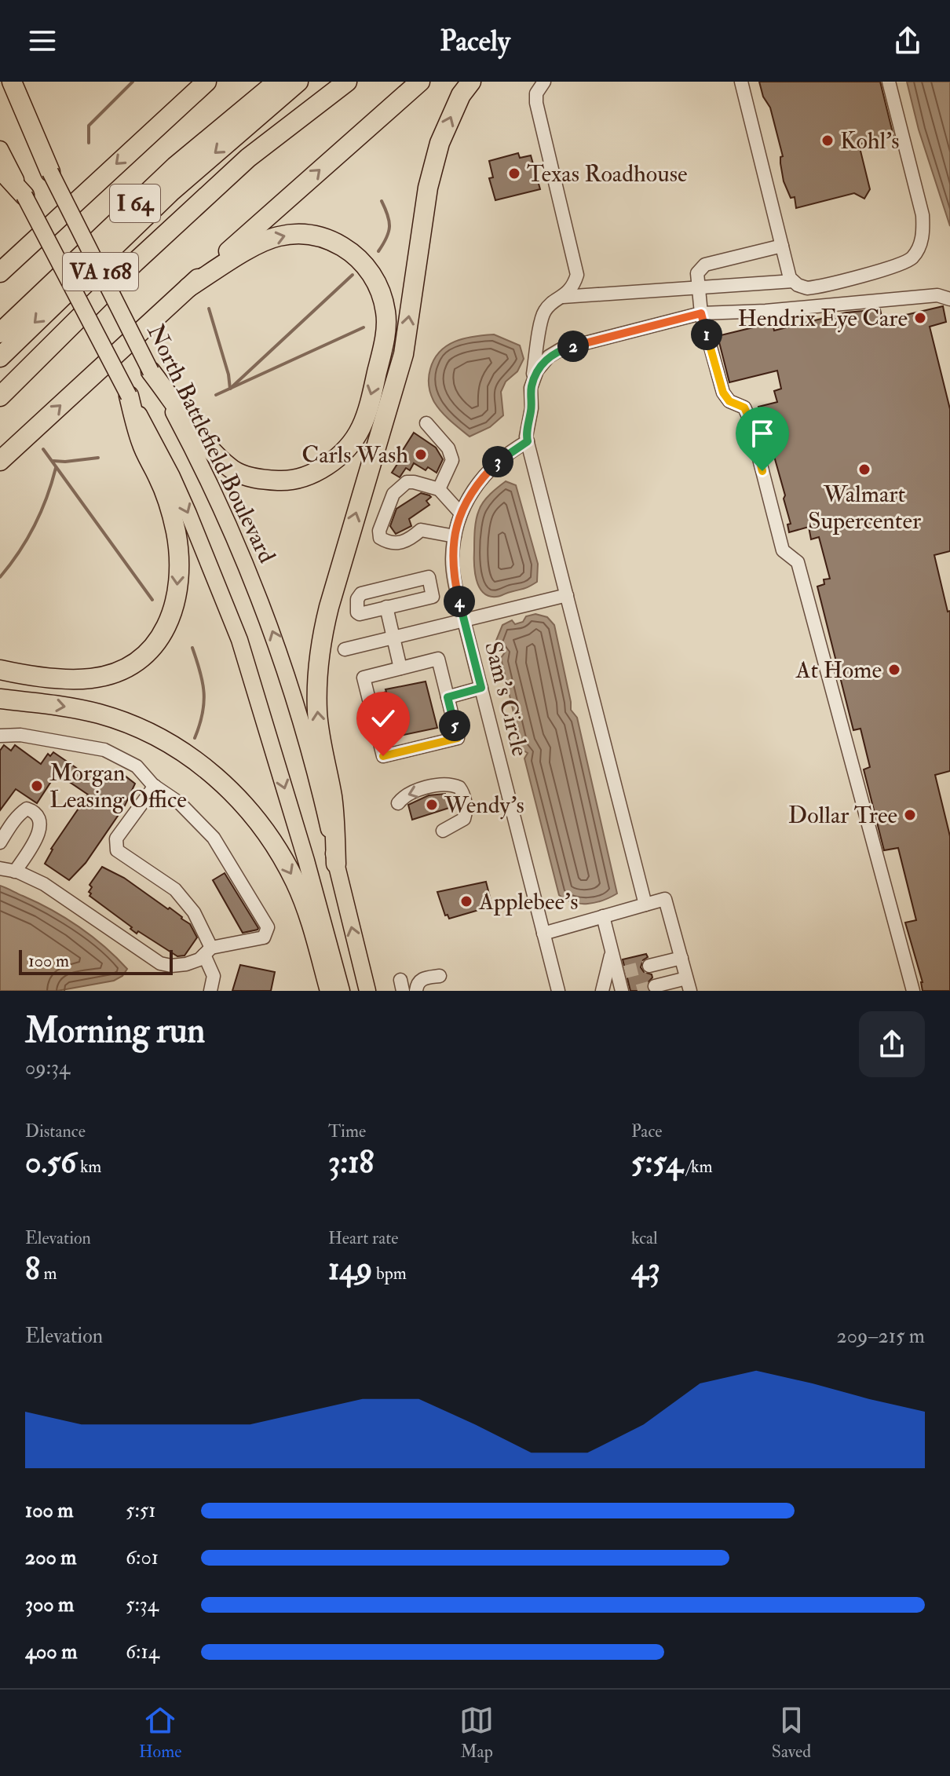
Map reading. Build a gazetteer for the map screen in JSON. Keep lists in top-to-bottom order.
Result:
{
  "streets": {
    "highway": ["I 64"],
    "main road": ["VA 168", "North Battlefield Boulevard"],
    "street": ["Sam's Circle"]
  },
  "places": [
    "Kohl's",
    "Texas Roadhouse",
    "Hendrix Eye Care",
    "Carls Wash",
    "Walmart Supercenter",
    "At Home",
    "Morgan Leasing Office",
    "Wendy's",
    "Dollar Tree",
    "Applebee's"
  ],
  "scale_bar": "100 m",
  "page": {
    "header": "Pacely",
    "pins": [
      "1",
      "2",
      "3",
      "4",
      "5"
    ],
    "scale": "100 m",
    "heading": ["Morning run", "09:34"],
    "stats": [
      ["Distance", "0.56 km"],
      ["Time", "3:18"],
      ["Pace", "5:54 /km"],
      ["Elevation", "8 m"],
      ["Heart rate", "149 bpm"],
      ["kcal", "43"]
    ],
    "chart": ["Elevation", "209–215 m"],
    "list": [
      {
        "name": "100 m",
        "note": "5:51"
      },
      {
        "name": "200 m",
        "note": "6:01"
      },
      {
        "name": "300 m",
        "note": "5:34"
      },
      {
        "name": "400 m",
        "note": "6:14"
      }
    ],
    "tabs": ["Home", "Map", "Saved"]
  }
}
